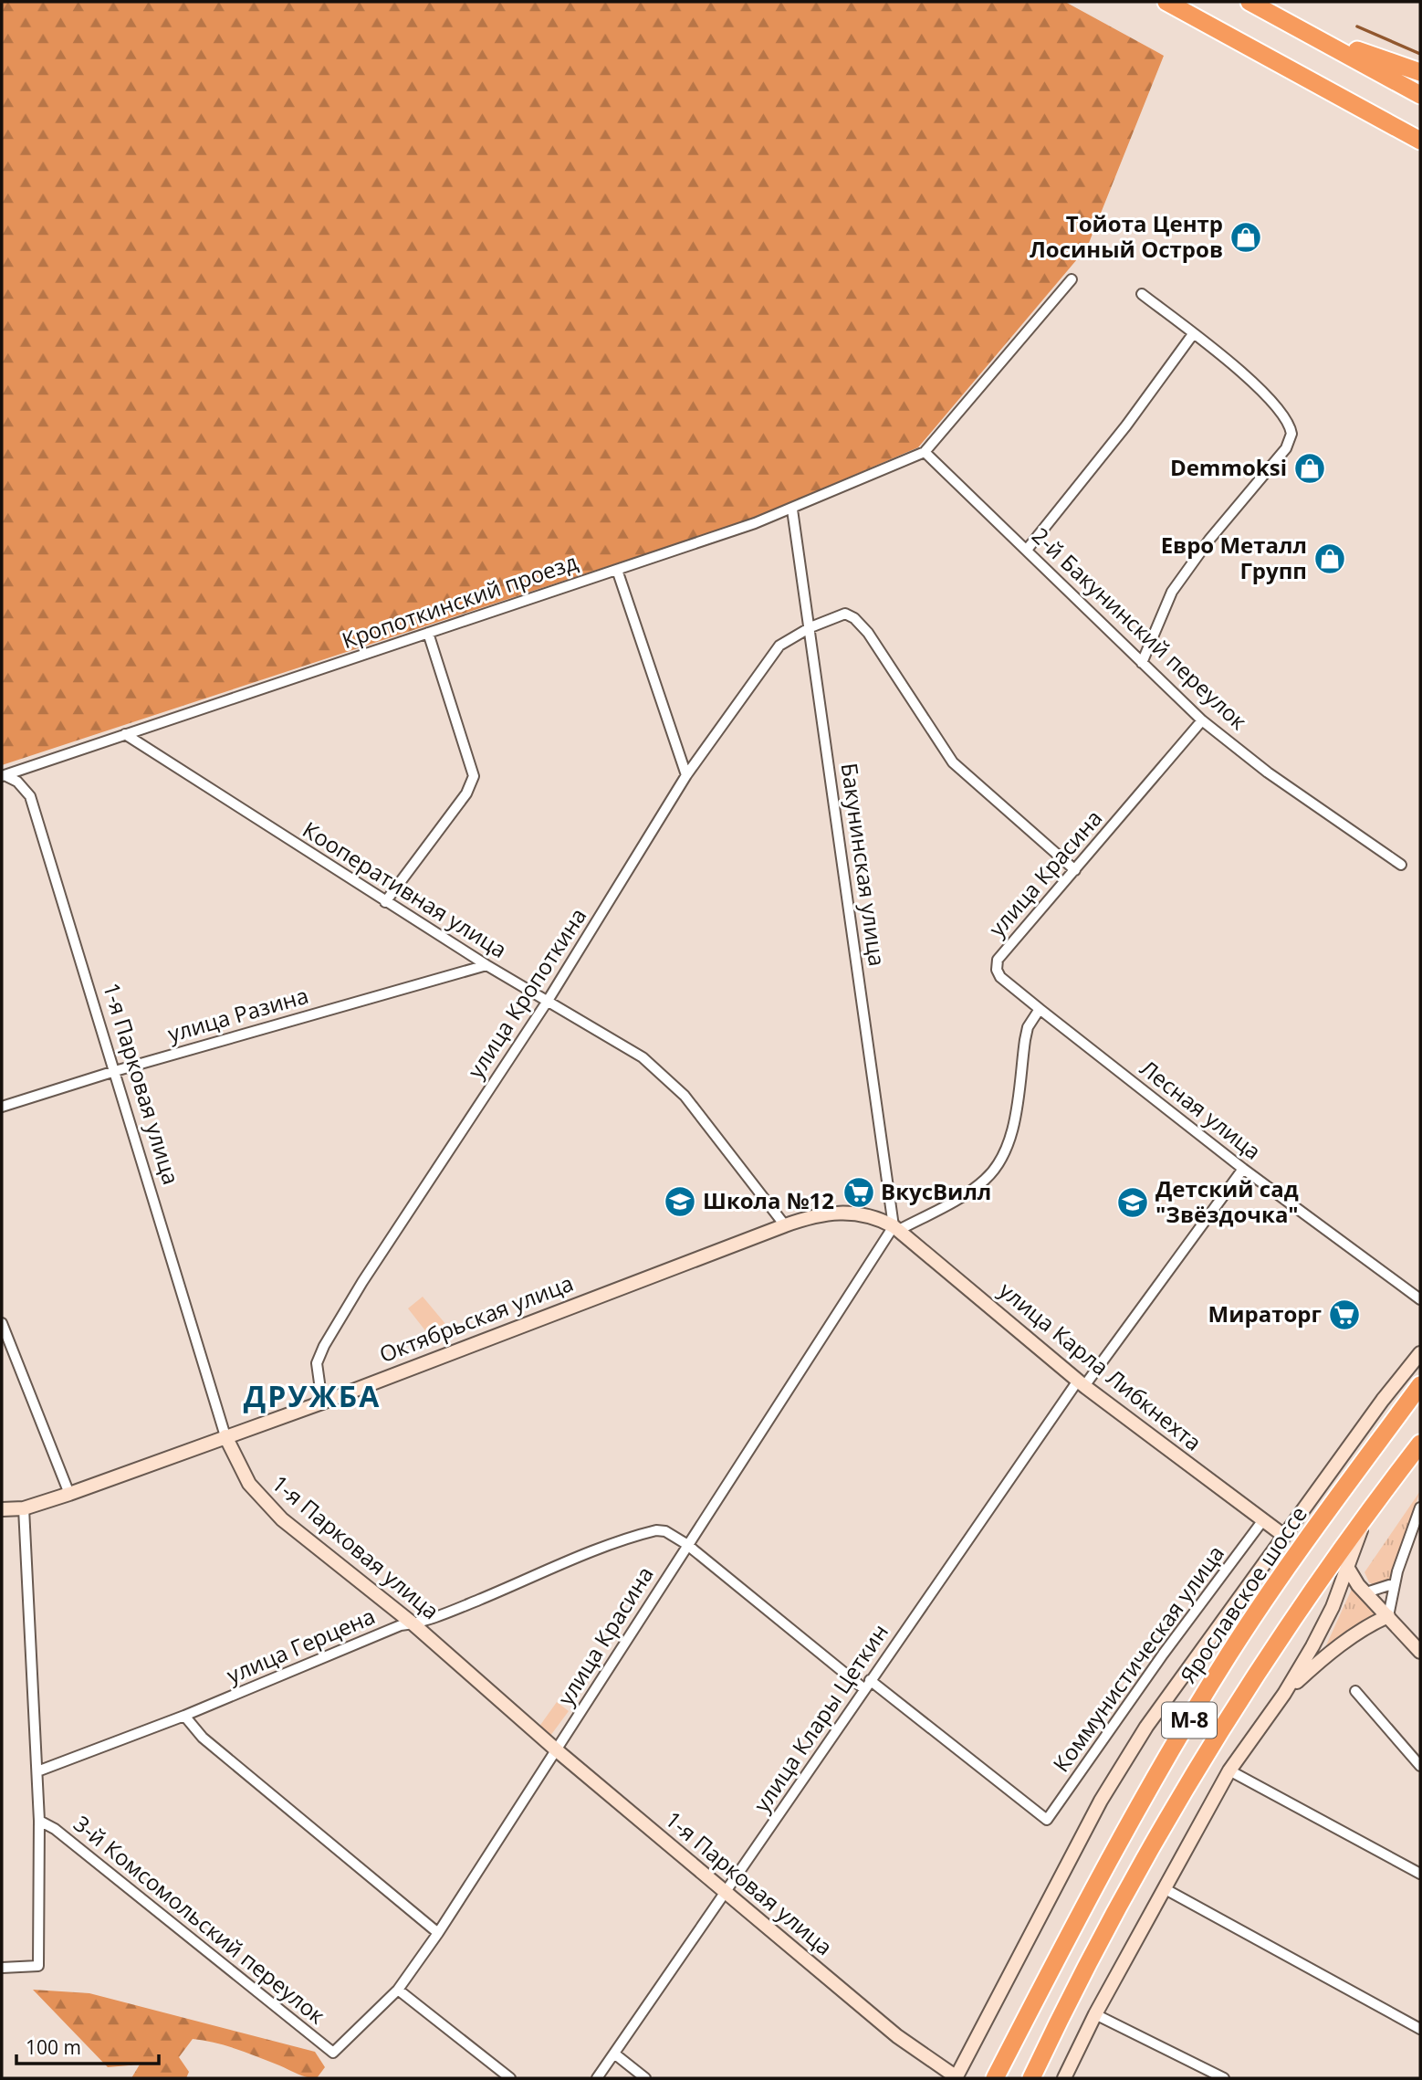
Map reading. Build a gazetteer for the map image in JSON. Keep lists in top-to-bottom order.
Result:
{
  "streets": {
    "highway": ["Ярославское шоссе", "М-8"],
    "street": [
      "Кропоткинский проезд",
      "2-й Бакунинский переулок",
      "Бакунинская улица",
      "улица Красина",
      "Кооперативная улица",
      "улица Кропоткина",
      "улица Разина",
      "1-я Парковая улица",
      "Лесная улица",
      "Октябрьская улица",
      "улица Карла Либкнехта",
      "улица Герцена",
      "Коммунистическая улица",
      "улица Клары Цеткин",
      "3-й Комсомольский переулок"
    ]
  },
  "crossings": [
    ["Кропоткинский проезд", "2-й Бакунинский переулок"],
    ["Кропоткинский проезд", "Бакунинская улица"],
    ["Кропоткинский проезд", "Кооперативная улица"],
    ["Кропоткинский проезд", "1-я Парковая улица"],
    ["2-й Бакунинский переулок", "улица Красина"],
    ["Бакунинская улица", "улица Красина"],
    ["Бакунинская улица", "улица Кропоткина"],
    ["Бакунинская улица", "Октябрьская улица"],
    ["Бакунинская улица", "улица Карла Либкнехта"],
    ["улица Красина", "улица Кропоткина"],
    ["улица Красина", "1-я Парковая улица"],
    ["улица Красина", "Лесная улица"],
    ["улица Красина", "Октябрьская улица"],
    ["улица Красина", "улица Карла Либкнехта"],
    ["улица Красина", "улица Герцена"],
    ["улица Красина", "3-й Комсомольский переулок"],
    ["Кооперативная улица", "улица Кропоткина"],
    ["Кооперативная улица", "улица Разина"],
    ["Кооперативная улица", "Октябрьская улица"],
    ["улица Кропоткина", "Октябрьская улица"],
    ["улица Разина", "1-я Парковая улица"],
    ["1-я Парковая улица", "Октябрьская улица"],
    ["1-я Парковая улица", "улица Герцена"],
    ["1-я Парковая улица", "улица Клары Цеткин"],
    ["Лесная улица", "улица Клары Цеткин"],
    ["Октябрьская улица", "улица Карла Либкнехта"],
    ["улица Карла Либкнехта", "Коммунистическая улица"],
    ["улица Карла Либкнехта", "улица Клары Цеткин"],
    ["улица Герцена", "Коммунистическая улица"],
    ["улица Герцена", "улица Клары Цеткин"]
  ],
  "districts": ["ДРУЖБА"],
  "places": {
    "shop": ["Тойота Центр Лосиный Остров", "Demmoksi", "Евро Металл Групп"],
    "supermarket": ["ВкусВилл", "Мираторг"],
    "school or university": ["Школа №12", "Детский сад \"Звёздочка\""]
  },
  "scale_bar": "100 m"
}
